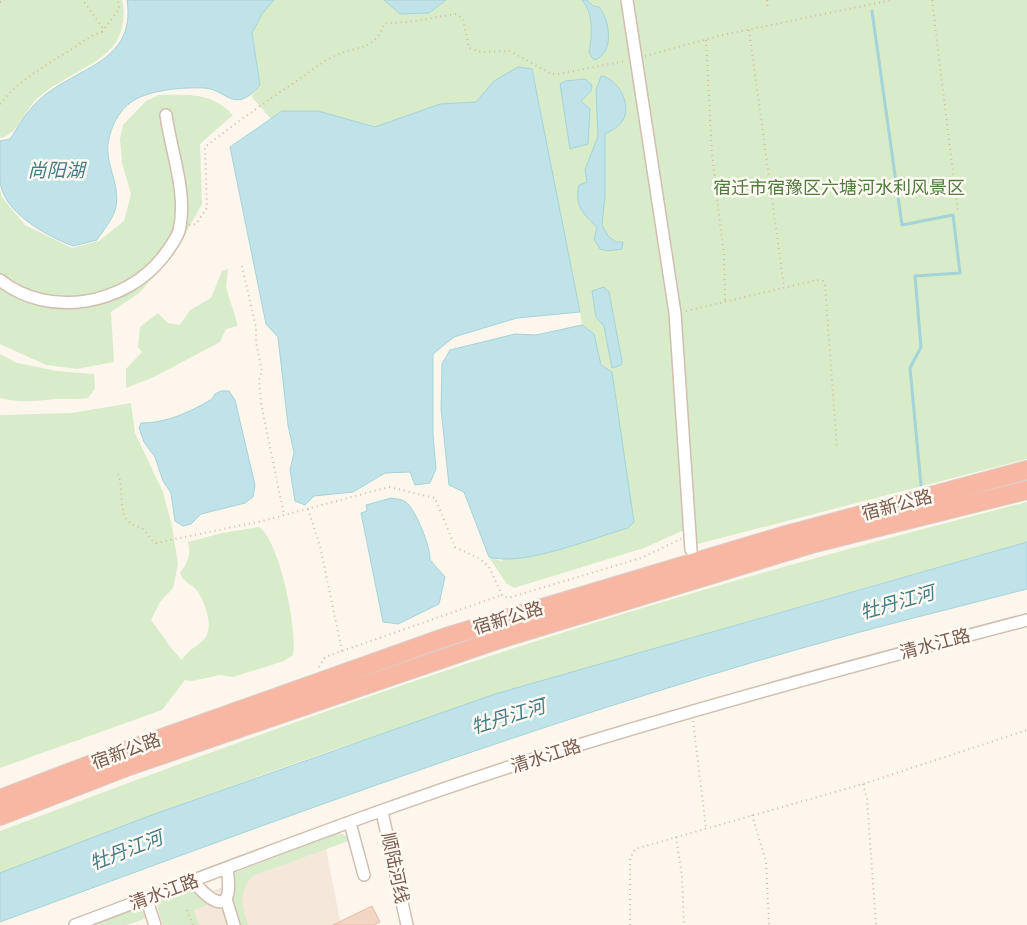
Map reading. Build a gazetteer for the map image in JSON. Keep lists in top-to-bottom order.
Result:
{
  "streets": {
    "highway": ["宿新公路"],
    "street": ["清水江路", "顺陆河线"]
  },
  "crossings": [
    ["清水江路", "顺陆河线"]
  ],
  "water": ["尚阳湖", "牡丹江河"],
  "parks": ["宿迁市宿豫区六塘河水利风景区"]
}
